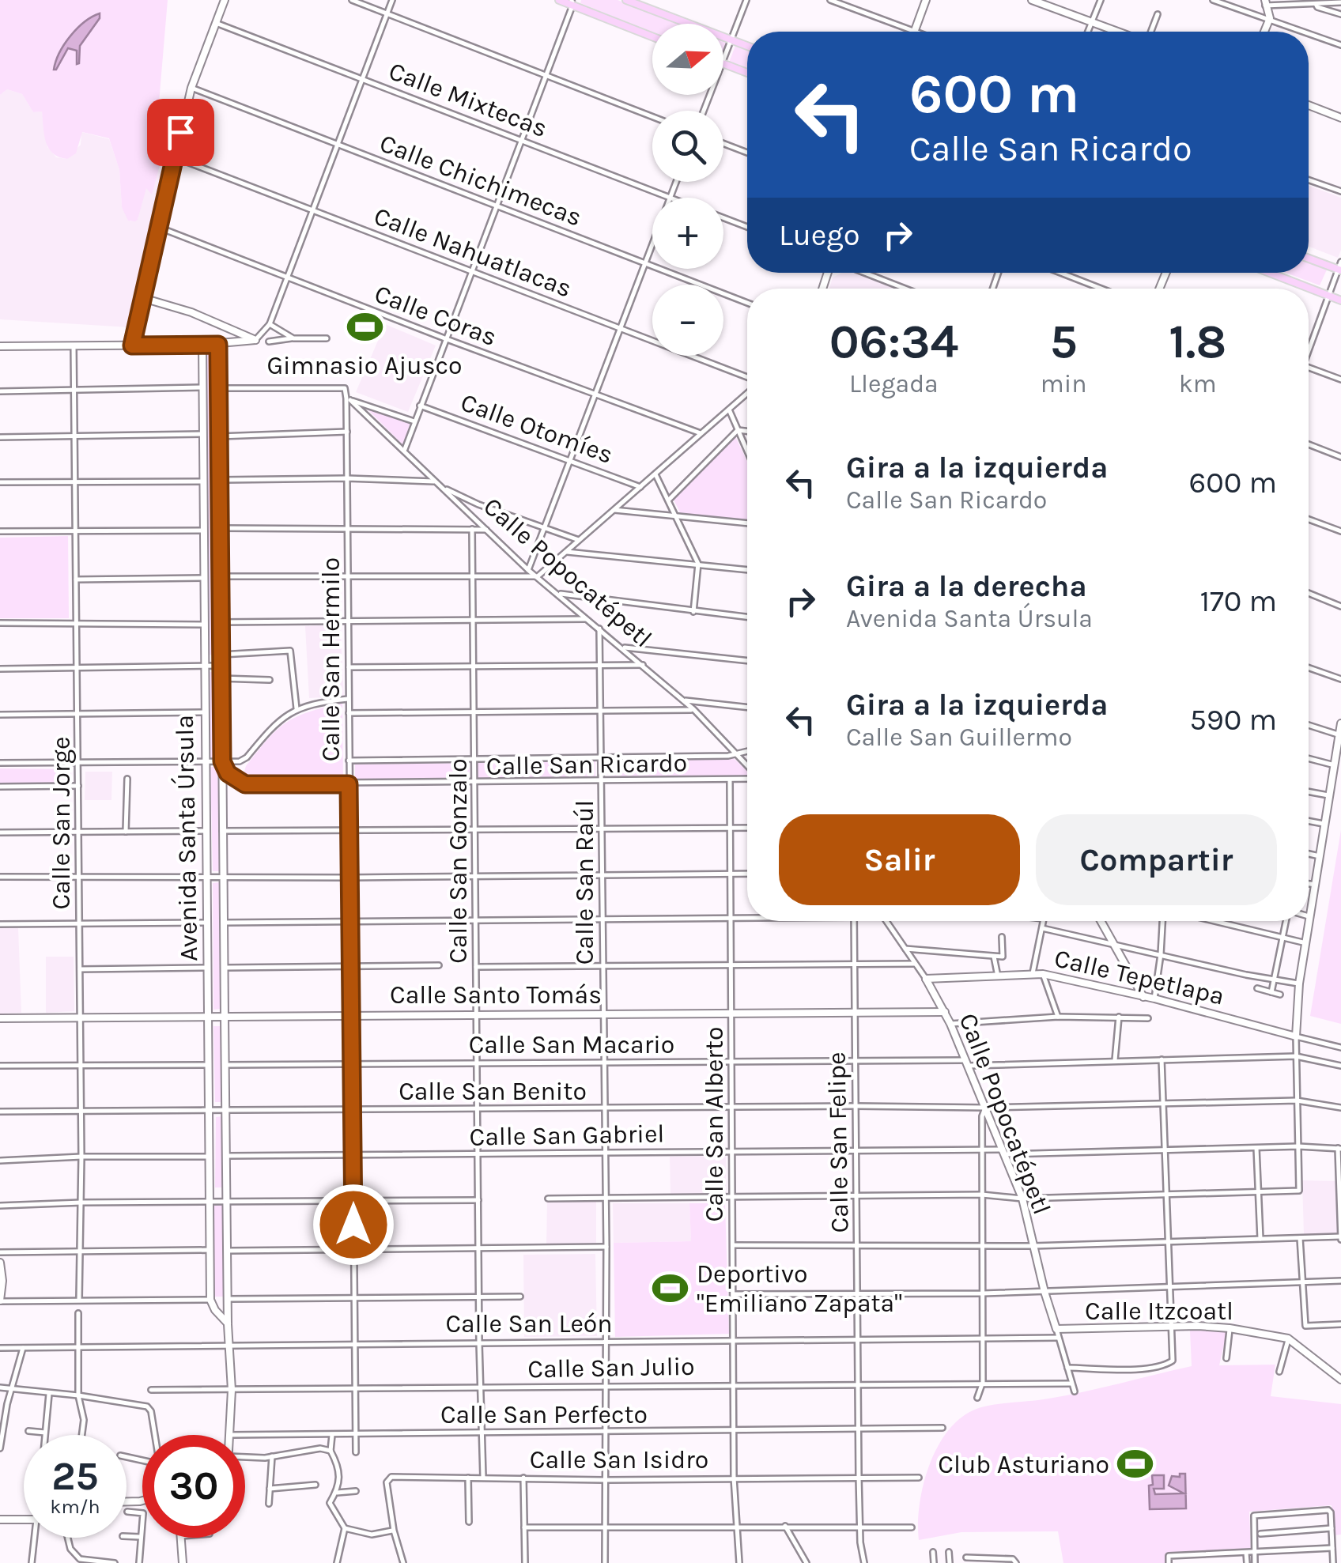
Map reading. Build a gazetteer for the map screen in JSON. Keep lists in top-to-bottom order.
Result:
{
  "streets": {
    "street": [
      "Calle Mixtecas",
      "Calle Chichimecas",
      "Calle Nahuatlacas",
      "Calle Coras",
      "Calle Otomíes",
      "Calle Popocatépetl",
      "Calle San Hermilo",
      "Calle San Ricardo",
      "Calle San Jorge",
      "Avenida Santa Úrsula",
      "Calle San Gonzalo",
      "Calle San Raúl",
      "Calle Tepetlapa",
      "Calle Santo Tomás",
      "Calle San Macario",
      "Calle San Benito",
      "Calle San Alberto",
      "Calle San Gabriel",
      "Calle San Felipe",
      "Calle Itzcoatl",
      "Calle San León",
      "Calle San Julio",
      "Calle San Perfecto",
      "Calle San Isidro"
    ]
  },
  "crossings": [
    ["Calle Popocatépetl", "Calle San Hermilo"],
    ["Calle Popocatépetl", "Calle San Ricardo"],
    ["Calle Popocatépetl", "Calle San Raúl"],
    ["Calle Popocatépetl", "Calle Tepetlapa"],
    ["Calle Popocatépetl", "Calle Santo Tomás"],
    ["Calle Popocatépetl", "Calle San Macario"],
    ["Calle Popocatépetl", "Calle San Benito"],
    ["Calle Popocatépetl", "Calle San Gabriel"],
    ["Calle Popocatépetl", "Calle Itzcoatl"],
    ["Calle Popocatépetl", "Calle San León"],
    ["Calle Popocatépetl", "Calle San Julio"],
    ["Calle San Hermilo", "Calle San Ricardo"],
    ["Calle San Hermilo", "Avenida Santa Úrsula"],
    ["Calle San Hermilo", "Calle Santo Tomás"],
    ["Calle San Hermilo", "Calle San Macario"],
    ["Calle San Hermilo", "Calle San Benito"],
    ["Calle San Hermilo", "Calle San Gabriel"],
    ["Calle San Hermilo", "Calle San León"],
    ["Calle San Hermilo", "Calle San Julio"],
    ["Calle San Hermilo", "Calle San Perfecto"],
    ["Calle San Ricardo", "Avenida Santa Úrsula"],
    ["Calle San Ricardo", "Calle San Gonzalo"],
    ["Calle San Ricardo", "Calle San Raúl"],
    ["Calle San Ricardo", "Calle San Alberto"],
    ["Calle San Jorge", "Calle Santo Tomás"],
    ["Calle San Jorge", "Calle San Benito"],
    ["Avenida Santa Úrsula", "Calle Santo Tomás"],
    ["Avenida Santa Úrsula", "Calle San Macario"],
    ["Avenida Santa Úrsula", "Calle San Benito"],
    ["Avenida Santa Úrsula", "Calle San Gabriel"],
    ["Avenida Santa Úrsula", "Calle San León"],
    ["Avenida Santa Úrsula", "Calle San Julio"],
    ["Calle San Gonzalo", "Calle Santo Tomás"],
    ["Calle San Gonzalo", "Calle San Macario"],
    ["Calle San Gonzalo", "Calle San Benito"],
    ["Calle San Gonzalo", "Calle San Gabriel"],
    ["Calle San Gonzalo", "Calle San León"],
    ["Calle San Gonzalo", "Calle San Julio"],
    ["Calle San Gonzalo", "Calle San Perfecto"],
    ["Calle San Gonzalo", "Calle San Isidro"],
    ["Calle San Raúl", "Calle Santo Tomás"],
    ["Calle San Raúl", "Calle San Macario"],
    ["Calle San Raúl", "Calle San Benito"],
    ["Calle San Raúl", "Calle San Gabriel"],
    ["Calle San Raúl", "Calle San León"],
    ["Calle San Raúl", "Calle San Julio"],
    ["Calle San Raúl", "Calle San Perfecto"],
    ["Calle San Raúl", "Calle San Isidro"],
    ["Calle Santo Tomás", "Calle San Alberto"],
    ["Calle Santo Tomás", "Calle San Felipe"],
    ["Calle San Macario", "Calle San Alberto"],
    ["Calle San Macario", "Calle San Felipe"],
    ["Calle San Benito", "Calle San Alberto"],
    ["Calle San Benito", "Calle San Felipe"],
    ["Calle San Alberto", "Calle San Gabriel"],
    ["Calle San Alberto", "Calle San León"],
    ["Calle San Alberto", "Calle San Julio"],
    ["Calle San Alberto", "Calle San Perfecto"],
    ["Calle San Alberto", "Calle San Isidro"],
    ["Calle San Gabriel", "Calle San Felipe"],
    ["Calle San Felipe", "Calle San León"],
    ["Calle San Felipe", "Calle San Julio"],
    ["Calle San Felipe", "Calle San Perfecto"],
    ["Calle San Felipe", "Calle San Isidro"]
  ],
  "places": {
    "sports": ["Gimnasio Ajusco", "Deportivo \"Emiliano Zapata\"", "Club Asturiano"]
  },
  "north": "right",
  "page": {
    "map_buttons": ["+", "−"],
    "turn": ["600 m", "Calle San Ricardo"],
    "then": "Luego",
    "eta": [
      "06:34",
      "Llegada",
      "5",
      "min",
      "1.8",
      "km"
    ],
    "list": [
      {
        "name": "Gira a la izquierda",
        "note": "Calle San Ricardo",
        "value": "600 m"
      },
      {
        "name": "Gira a la derecha",
        "note": "Avenida Santa Úrsula",
        "value": "170 m"
      },
      {
        "name": "Gira a la izquierda",
        "note": "Calle San Guillermo",
        "value": "590 m"
      }
    ],
    "buttons": ["Salir", "Compartir"],
    "speed": "25 km/h",
    "limit": "30"
  }
}
